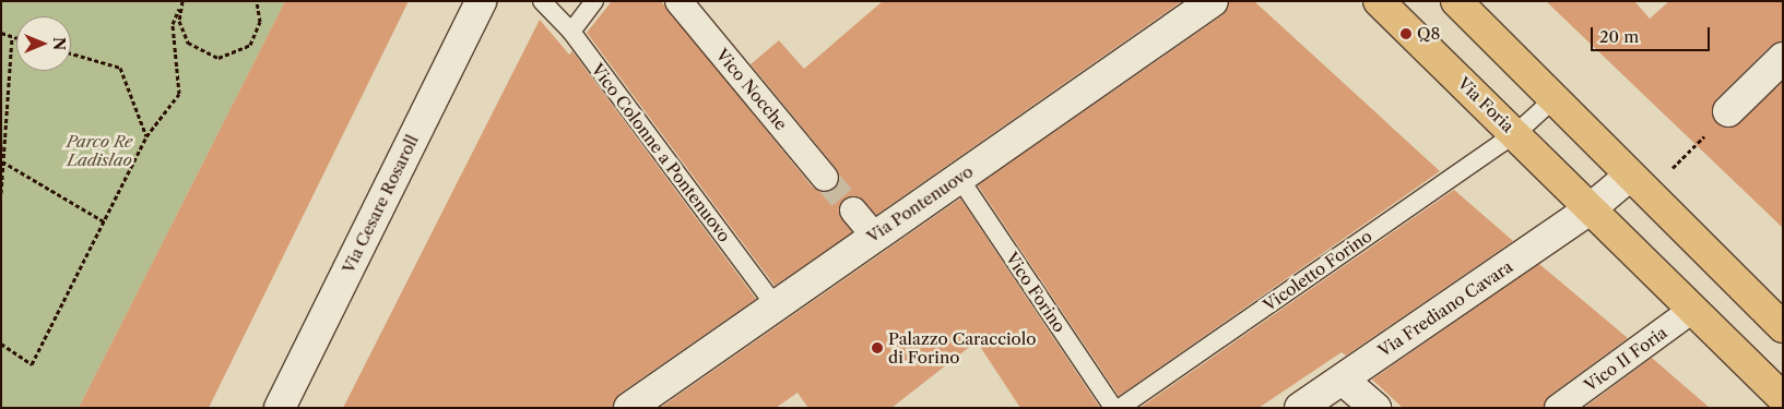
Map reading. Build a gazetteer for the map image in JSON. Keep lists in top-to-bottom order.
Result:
{
  "streets": {
    "main road": ["Via Foria"],
    "street": [
      "Vico Nocche",
      "Via Cesare Rosaroll",
      "Via Pontenuovo",
      "Via Frediano Cavara",
      "Vico II Foria"
    ],
    "lane": ["Vico Colonne a Pontenuovo", "Vicoletto Forino", "Vico Forino"]
  },
  "crossings": [
    ["Via Foria", "Vicoletto Forino"],
    ["Via Foria", "Via Frediano Cavara"],
    ["Via Foria", "Vico II Foria"],
    ["Vico Colonne a Pontenuovo", "Via Pontenuovo"],
    ["Via Pontenuovo", "Vico Forino"]
  ],
  "parks": ["Parco Re Ladislao"],
  "places": ["Q8", "Palazzo Caracciolo di Forino"],
  "scale_bar": "20 m",
  "north": "right"
}
